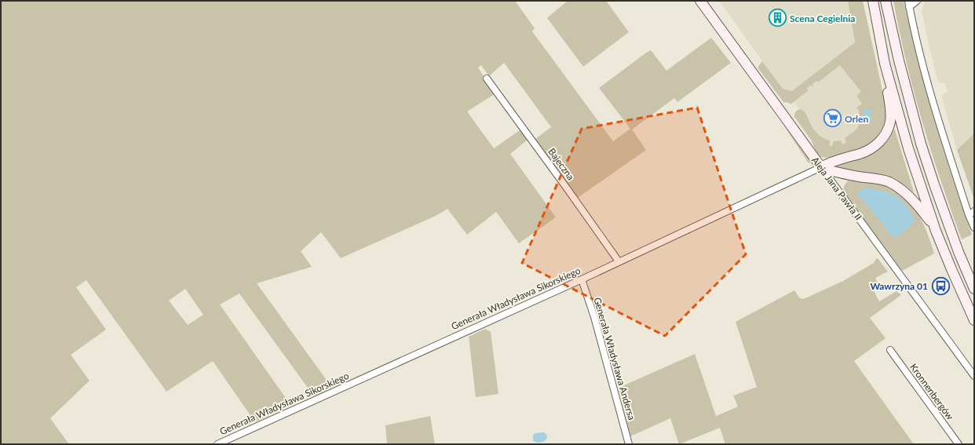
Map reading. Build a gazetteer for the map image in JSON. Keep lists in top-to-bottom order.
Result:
{
  "streets": {
    "main road": ["Aleja Jana Pawła II"],
    "street": [
      "Bajeczna",
      "Generała Władysława Sikorskiego",
      "Generała Władysława Andersa",
      "Kronnenbergów"
    ]
  },
  "crossings": [
    ["Bajeczna", "Generała Władysława Sikorskiego"],
    ["Aleja Jana Pawła II", "Generała Władysława Sikorskiego"],
    ["Generała Władysława Sikorskiego", "Generała Władysława Andersa"]
  ],
  "places": {
    "building": ["Scena Cegielnia"],
    "supermarket": ["Orlen"],
    "bus stop": ["Wawrzyna 01"]
  }
}
